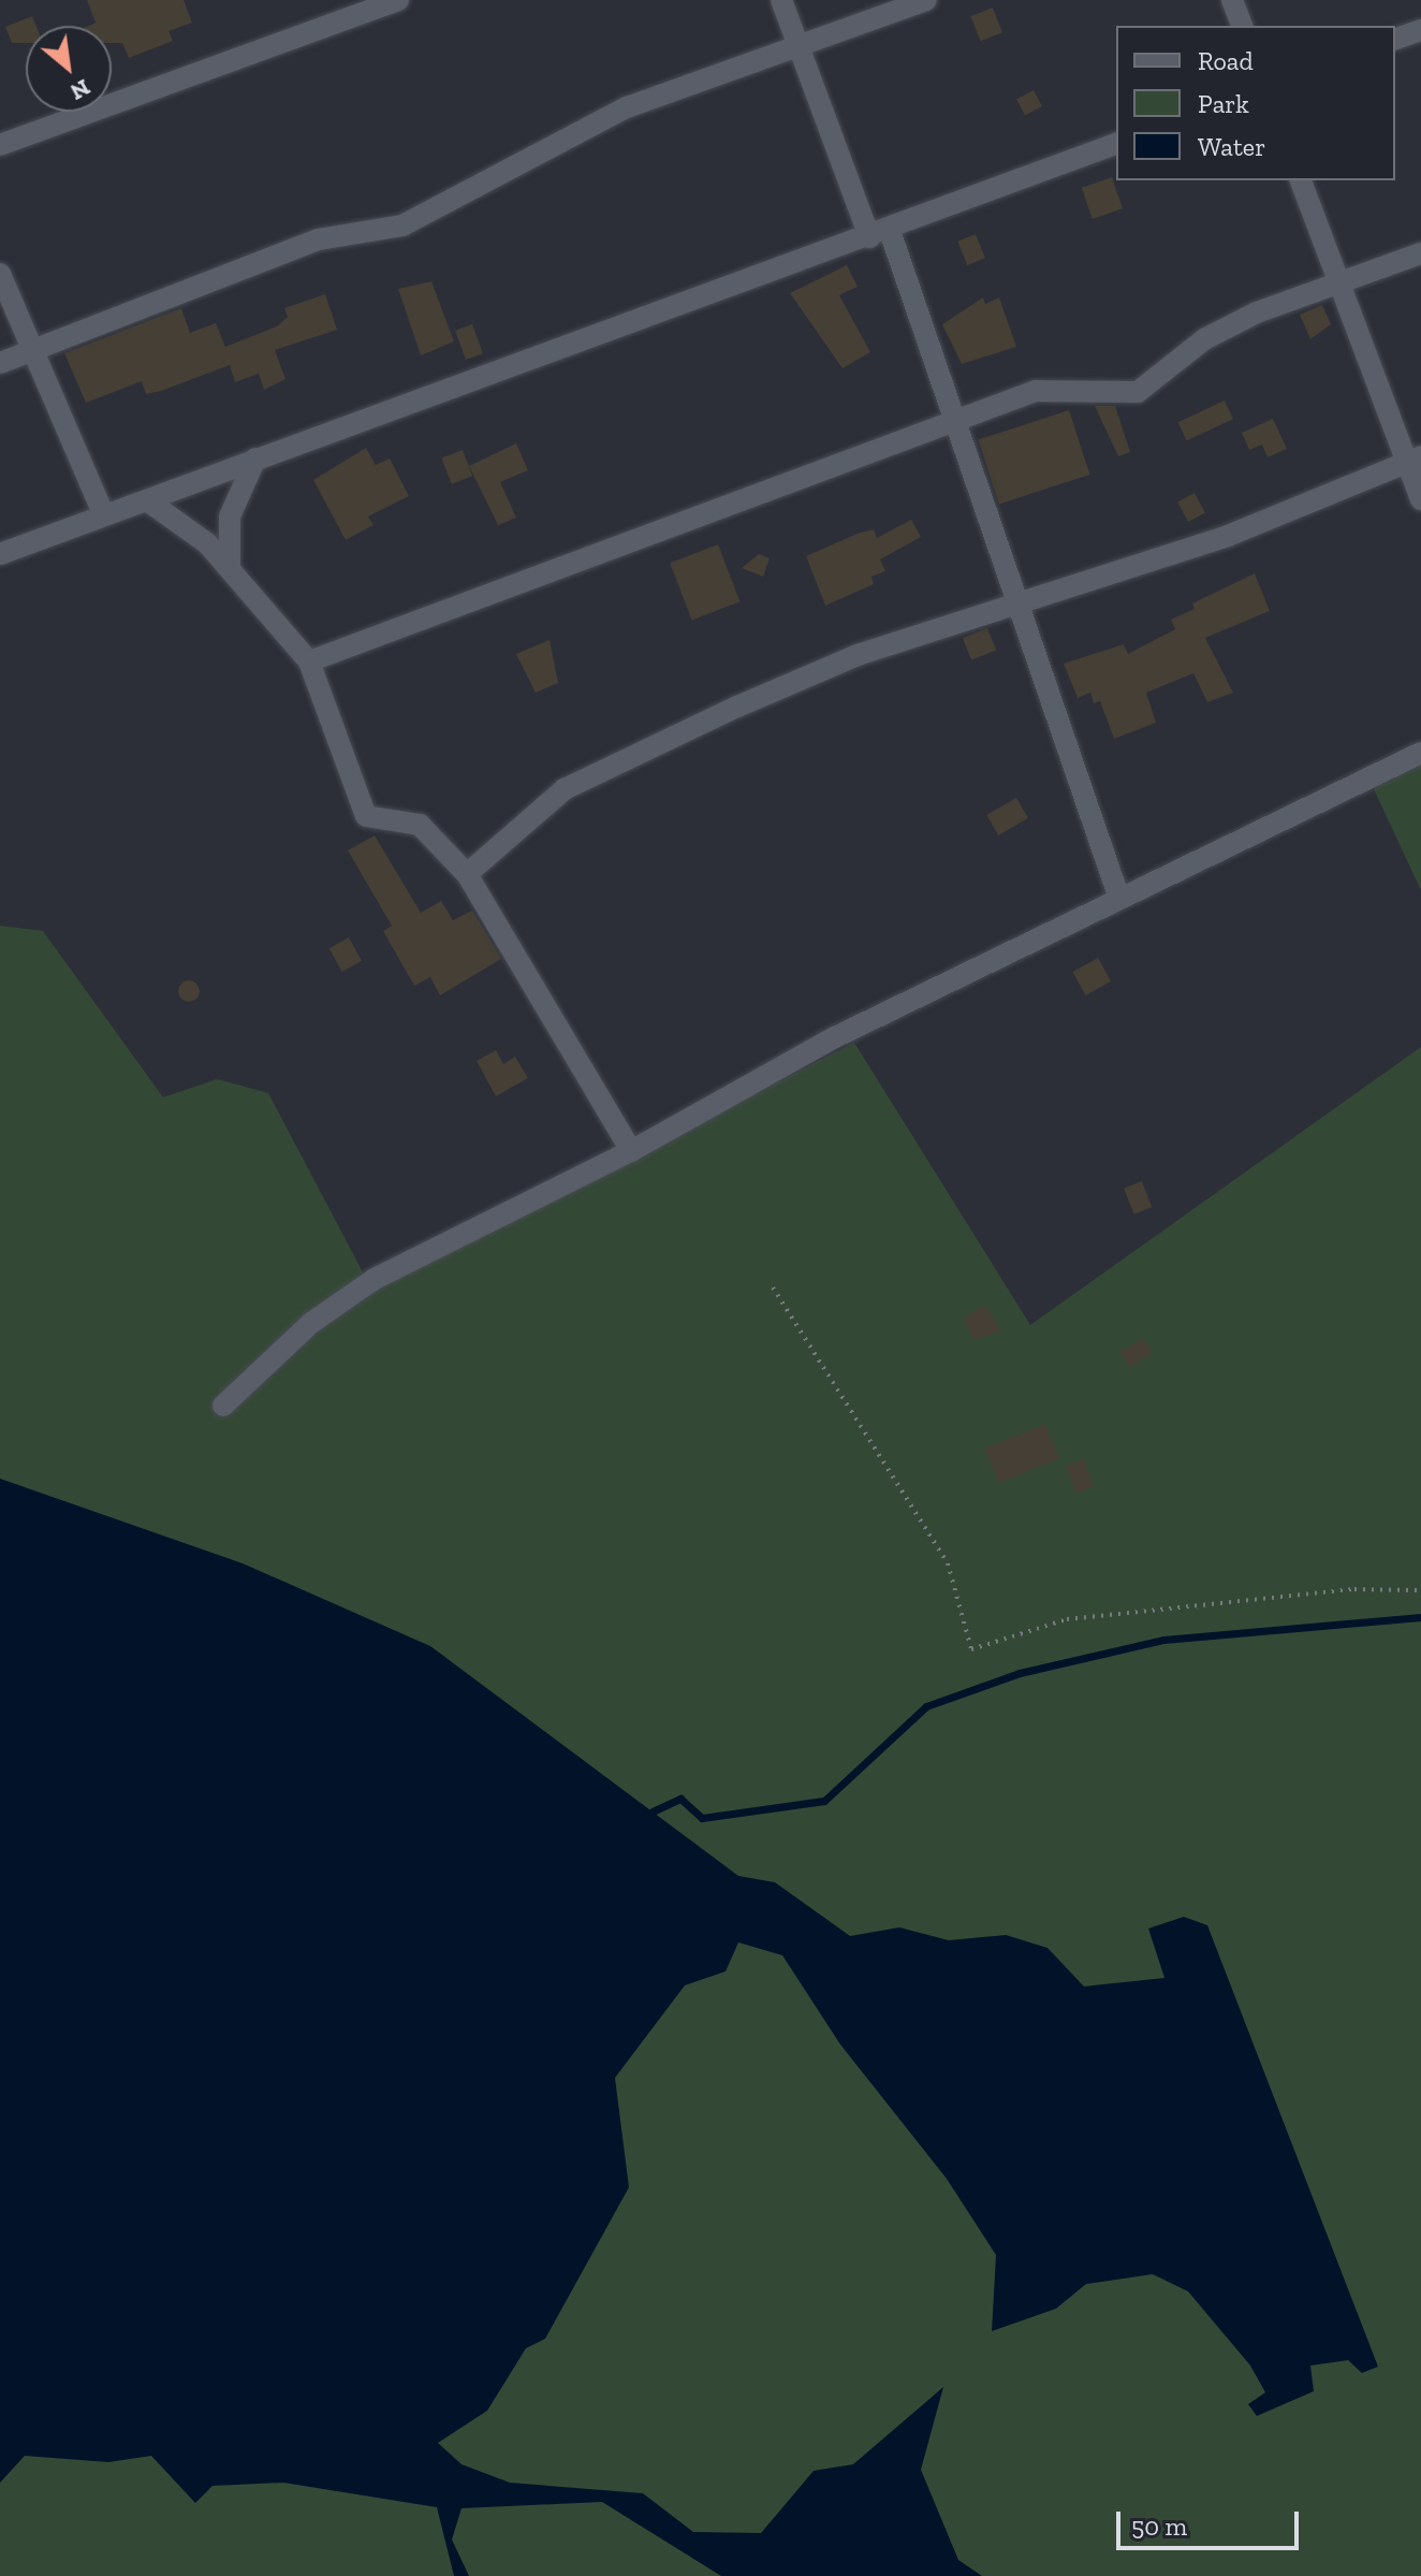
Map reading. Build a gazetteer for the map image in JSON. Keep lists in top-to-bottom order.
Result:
{
  "legend": ["Road", "Park", "Water"],
  "scale_bar": "50 m",
  "north": "bottom right"
}
